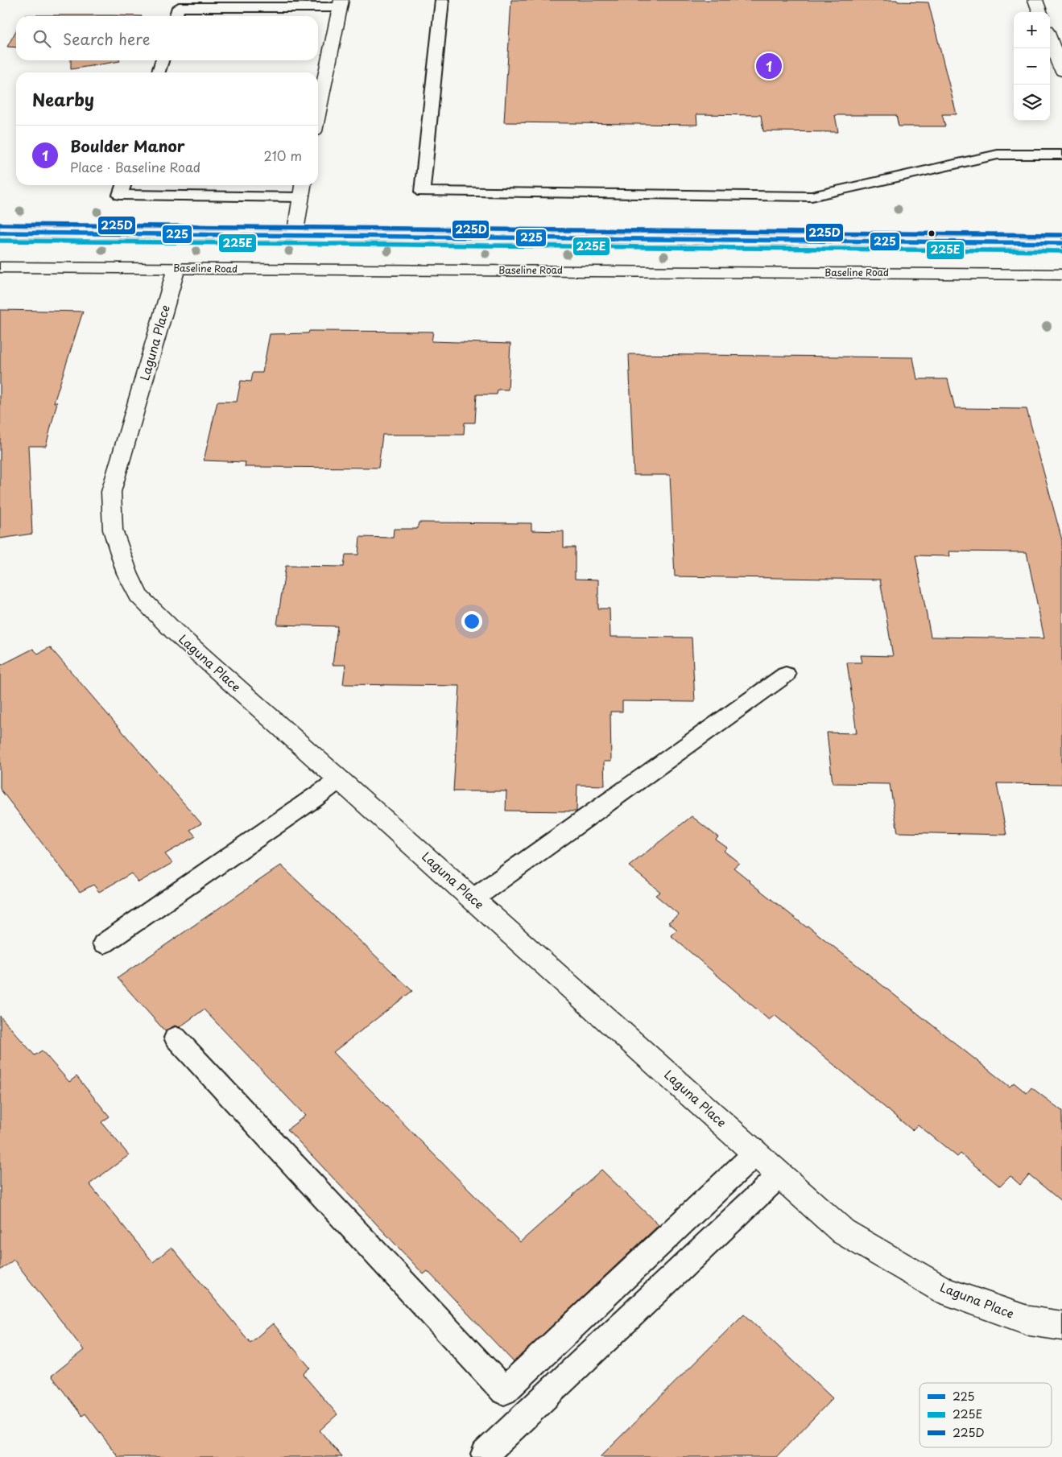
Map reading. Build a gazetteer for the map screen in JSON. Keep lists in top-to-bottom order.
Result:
{
  "streets": {
    "main road": ["Baseline Road", "Laguna Place"]
  },
  "crossings": [
    ["Baseline Road", "Laguna Place"]
  ],
  "lines": ["transit line 225D", "transit line 225", "transit line 225E"],
  "legend": ["225", "225E", "225D"],
  "page": {
    "map_buttons": ["+", "−"],
    "search": "Search here",
    "pins": "1",
    "heading": "Nearby",
    "list": [
      {
        "mark": "1",
        "name": "Boulder Manor",
        "note": "Place · Baseline Road",
        "value": "210 m"
      }
    ]
  }
}
